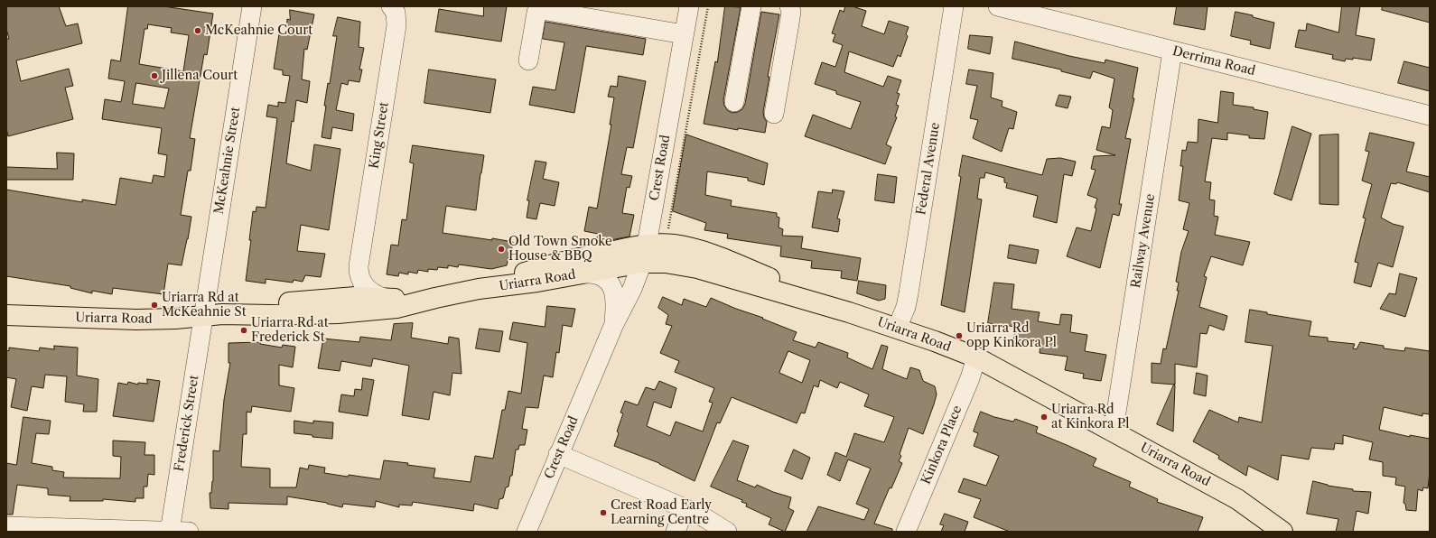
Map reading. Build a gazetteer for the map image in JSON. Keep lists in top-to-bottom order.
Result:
{
  "streets": {
    "main road": ["Uriarra Road"],
    "street": [
      "Derrima Road",
      "King Street",
      "McKeahnie Street",
      "Crest Road",
      "Federal Avenue",
      "Railway Avenue",
      "Frederick Street",
      "Kinkora Place"
    ]
  },
  "crossings": [
    ["Derrima Road", "Railway Avenue"],
    ["King Street", "Uriarra Road"],
    ["McKeahnie Street", "Uriarra Road"],
    ["McKeahnie Street", "Frederick Street"],
    ["Crest Road", "Uriarra Road"],
    ["Federal Avenue", "Uriarra Road"],
    ["Railway Avenue", "Uriarra Road"],
    ["Uriarra Road", "Frederick Street"],
    ["Uriarra Road", "Kinkora Place"]
  ],
  "places": [
    "McKeahnie Court",
    "Jillena Court",
    "Old Town Smoke House & BBQ",
    "Uriarra Rd at McKeahnie St",
    "Uriarra Rd at Frederick St",
    "Uriarra Rd opp Kinkora Pl",
    "Uriarra Rd at Kinkora Pl",
    "Crest Road Early Learning Centre"
  ]
}
